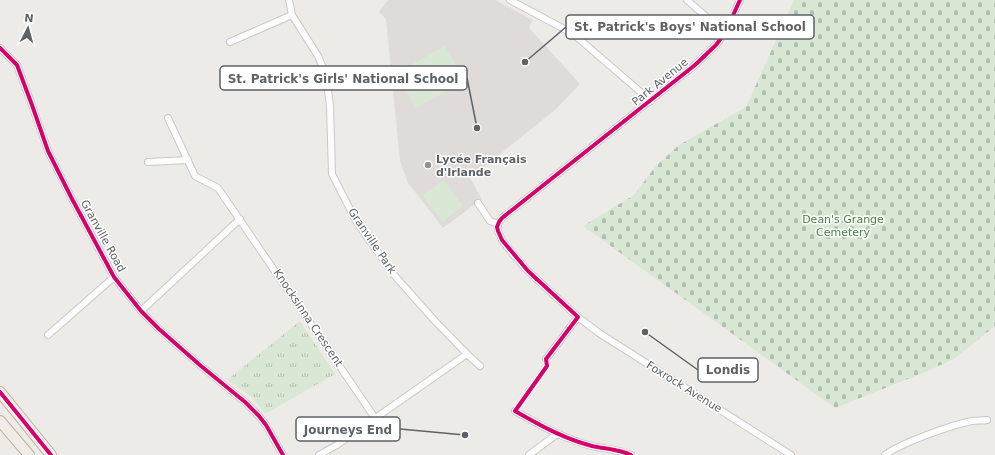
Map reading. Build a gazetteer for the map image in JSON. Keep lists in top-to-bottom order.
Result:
{
  "streets": {
    "street": [
      "Park Avenue",
      "Granville Road",
      "Granville Park",
      "Knocksinna Crescent",
      "Foxrock Avenue"
    ]
  },
  "crossings": [
    ["Park Avenue", "Foxrock Avenue"]
  ],
  "parks": ["Dean's Grange Cemetery"],
  "places": [
    "St. Patrick's Boys' National School",
    "St. Patrick's Girls' National School",
    "Lycée Français d'Irlande",
    "Londis",
    "Journeys End"
  ],
  "north": "top"
}
